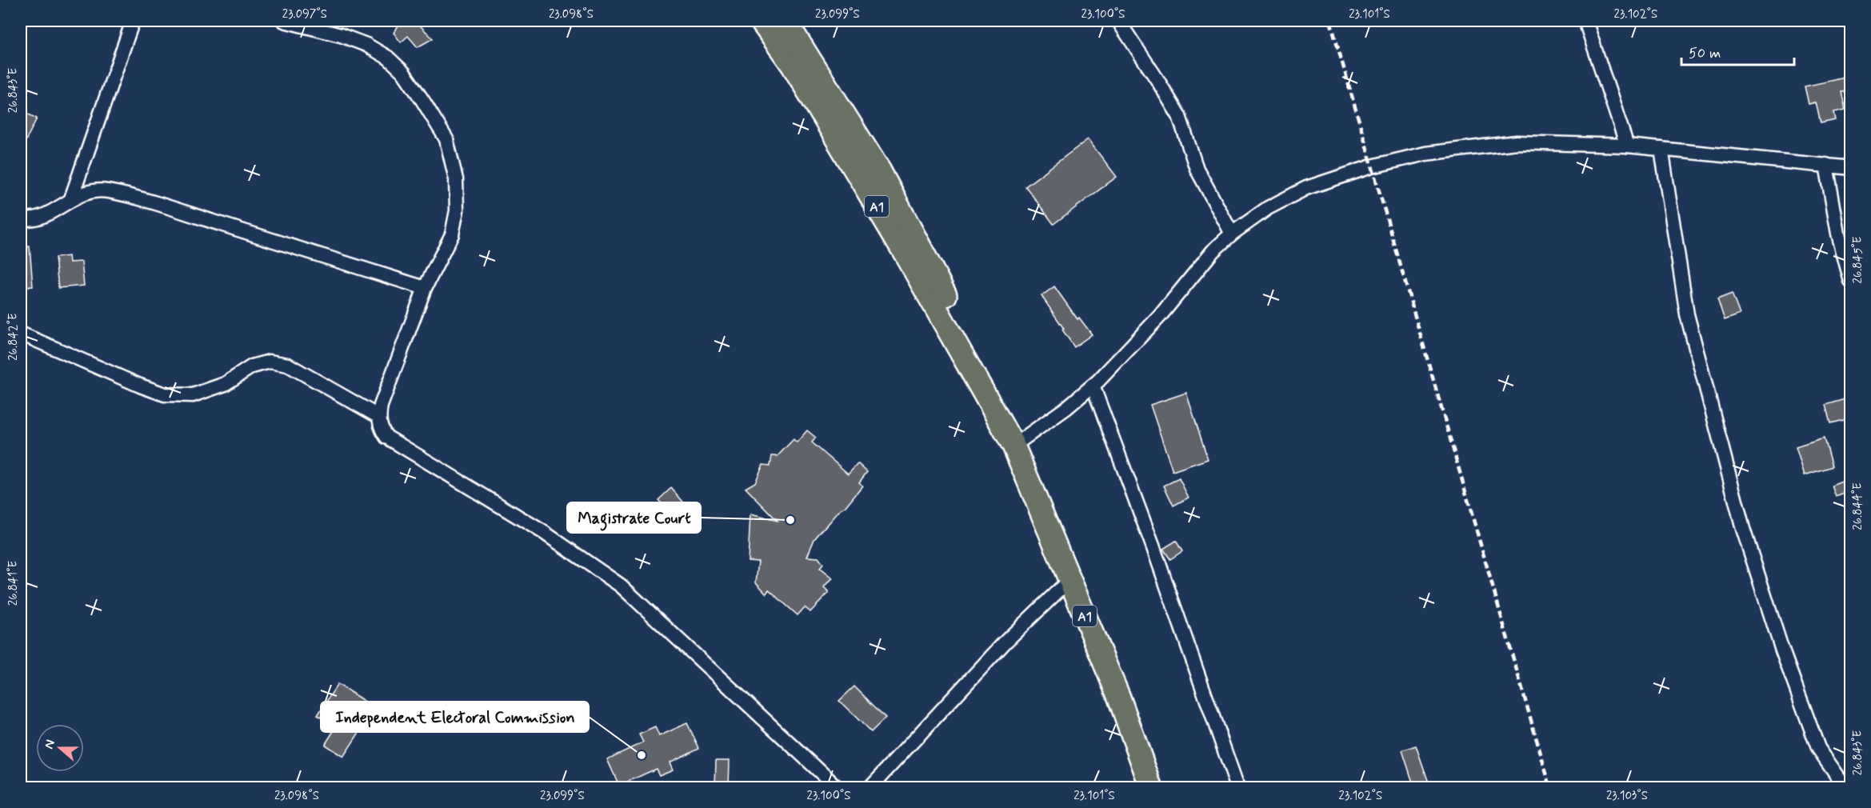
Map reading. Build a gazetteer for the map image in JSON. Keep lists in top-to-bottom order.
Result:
{
  "streets": {
    "highway": ["A1"]
  },
  "places": ["Magistrate Court", "Independent Electoral Commission"],
  "scale_bar": "50 m",
  "north": "left",
  "coordinates": [
    "23.097°S",
    "23.098°S",
    "23.099°S",
    "23.100°S",
    "23.101°S",
    "23.102°S",
    "26.843°E",
    "26.845°E",
    "26.842°E",
    "26.844°E",
    "26.841°E",
    "23.103°S"
  ]
}
